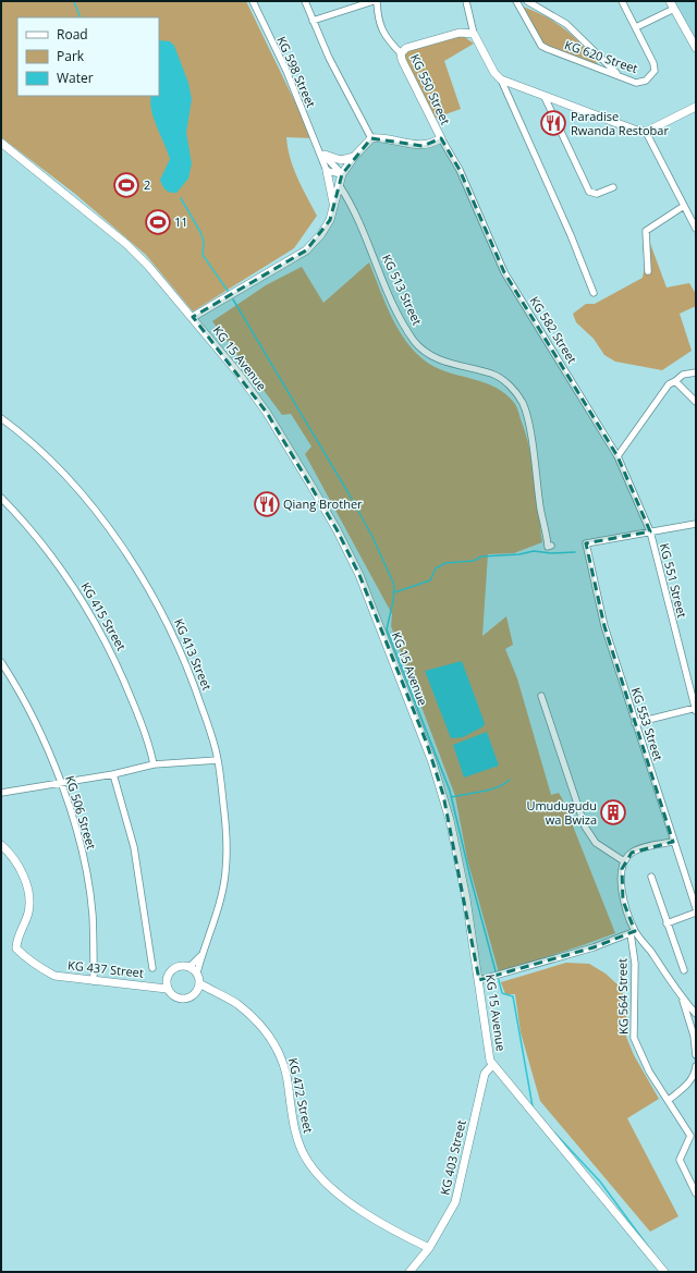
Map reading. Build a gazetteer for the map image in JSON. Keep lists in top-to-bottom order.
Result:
{
  "streets": {
    "main road": [
      "KG 550 Street",
      "KG 15 Avenue",
      "KG 437 Street",
      "KG 472 Street",
      "KG 403 Street"
    ],
    "street": [
      "KG 620 Street",
      "KG 598 Street",
      "KG 513 Street",
      "KG 582 Street",
      "KG 551 Street",
      "KG 415 Street",
      "KG 413 Street",
      "KG 553 Street",
      "KG 506 Street",
      "KG 564 Street"
    ]
  },
  "crossings": [
    ["KG 550 Street", "KG 582 Street"],
    ["KG 582 Street", "KG 551 Street"],
    ["KG 582 Street", "KG 553 Street"],
    ["KG 15 Avenue", "KG 403 Street"],
    ["KG 551 Street", "KG 553 Street"],
    ["KG 413 Street", "KG 437 Street"],
    ["KG 413 Street", "KG 472 Street"],
    ["KG 506 Street", "KG 437 Street"],
    ["KG 437 Street", "KG 472 Street"],
    ["KG 472 Street", "KG 403 Street"]
  ],
  "places": {
    "restaurant": ["Paradise Rwanda Restobar", "Qiang Brother"],
    "sports": ["2", "11"],
    "building": ["Umudugudu wa Bwiza"]
  },
  "legend": ["Road", "Park", "Water"]
}
